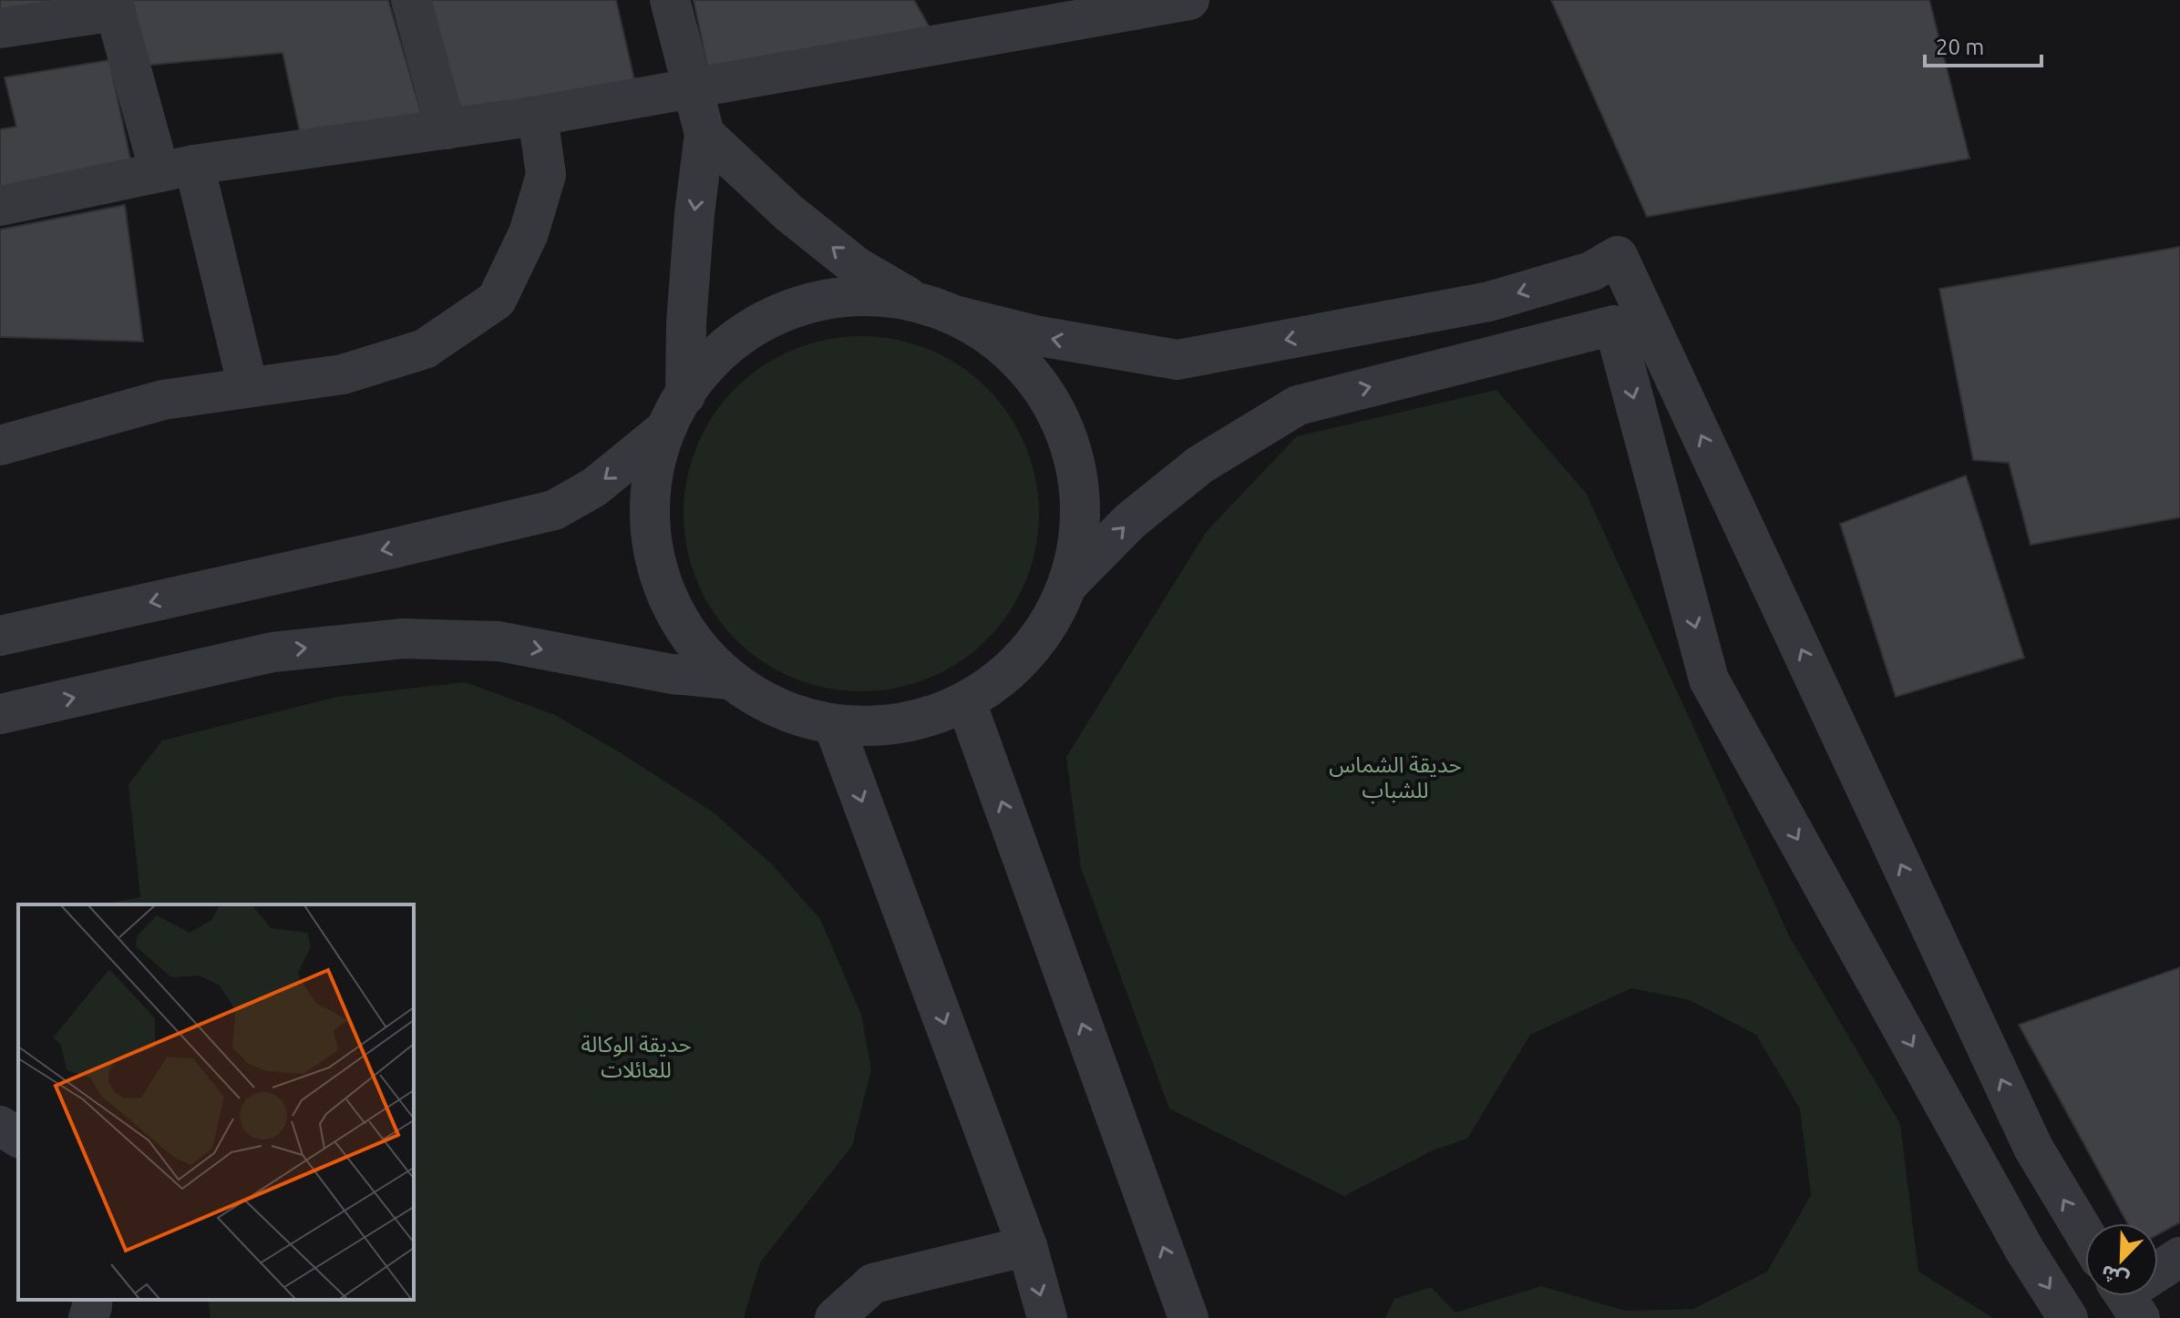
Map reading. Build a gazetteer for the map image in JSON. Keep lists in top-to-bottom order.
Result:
{
  "parks": ["حديقة الشماس للشباب", "حديقة الوكالة للعائلات"],
  "scale_bar": "20 m",
  "north": "bottom left"
}
